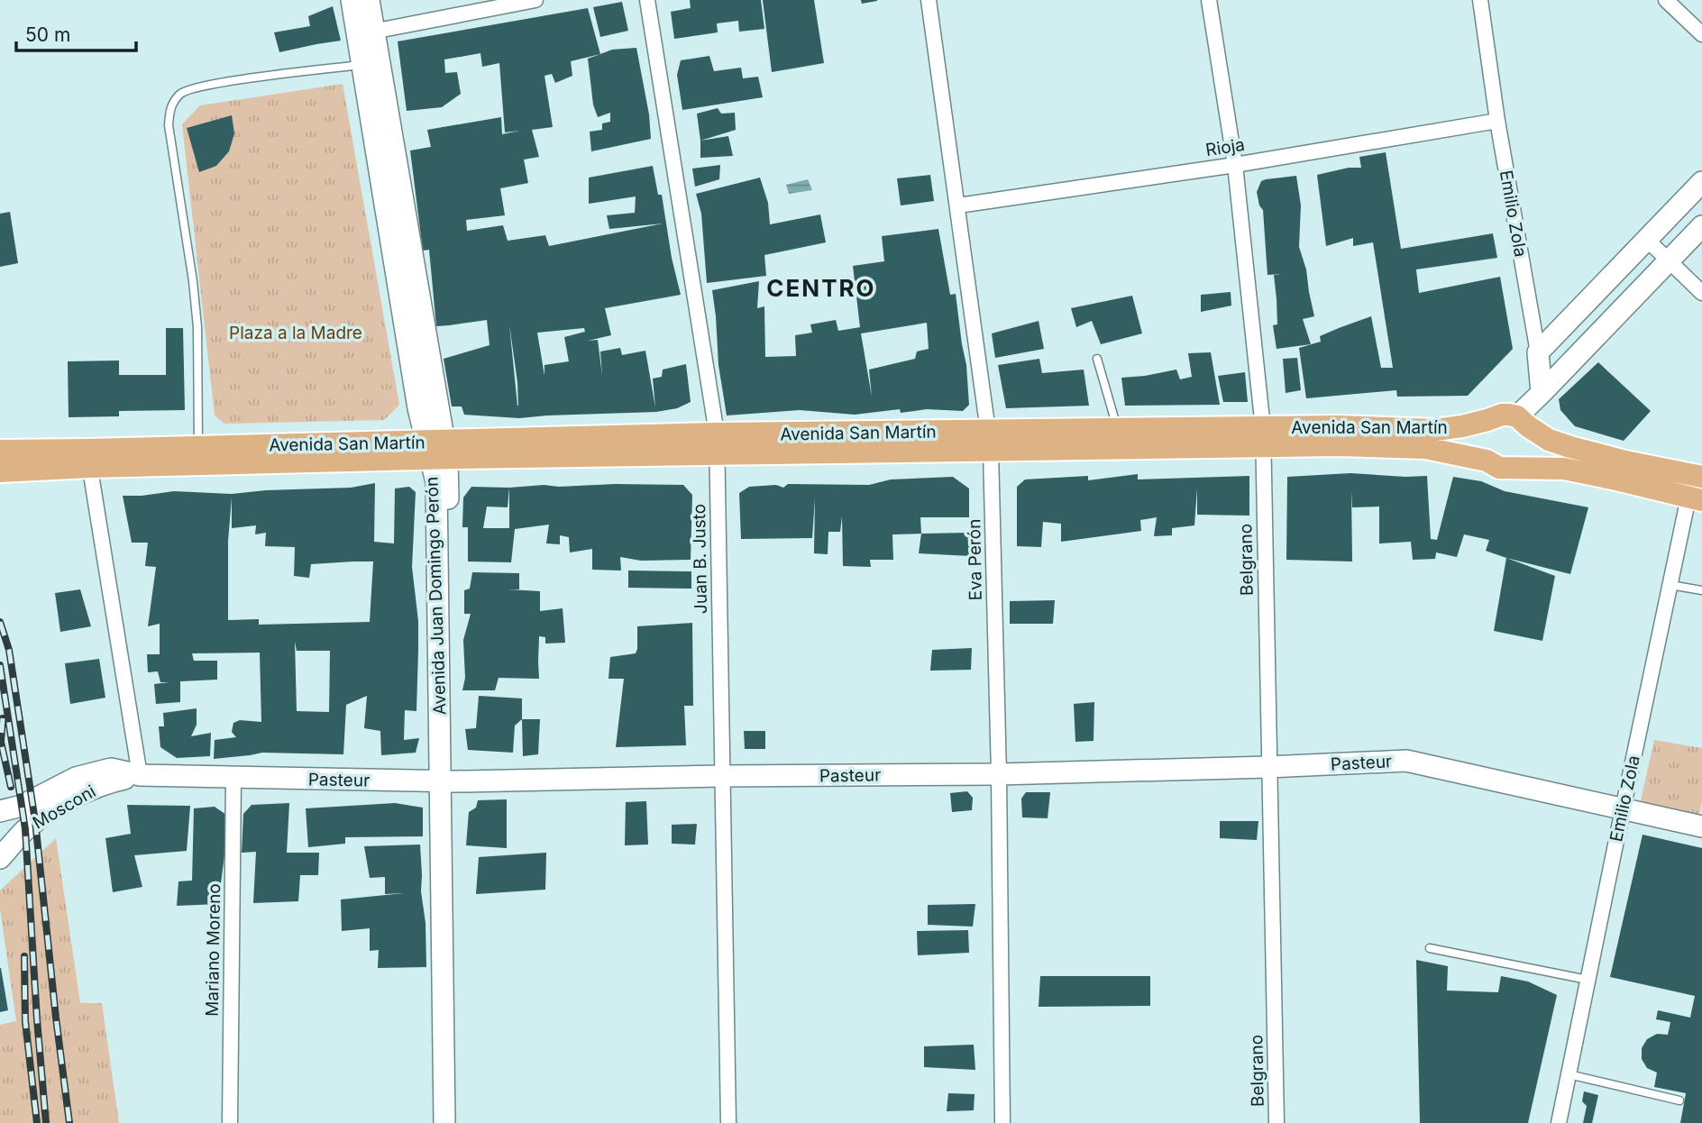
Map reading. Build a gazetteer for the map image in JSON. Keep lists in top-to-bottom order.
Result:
{
  "streets": {
    "main road": ["Avenida San Martín"],
    "street": [
      "Rioja",
      "Emilio Zola",
      "Juan B. Justo",
      "Eva Perón",
      "Belgrano",
      "Avenida Juan Domingo Perón",
      "Pasteur",
      "Mosconi",
      "Mariano Moreno"
    ]
  },
  "crossings": [
    ["Rioja", "Emilio Zola"],
    ["Rioja", "Eva Perón"],
    ["Rioja", "Belgrano"],
    ["Emilio Zola", "Avenida San Martín"],
    ["Emilio Zola", "Pasteur"],
    ["Avenida San Martín", "Juan B. Justo"],
    ["Avenida San Martín", "Eva Perón"],
    ["Avenida San Martín", "Belgrano"],
    ["Avenida San Martín", "Avenida Juan Domingo Perón"],
    ["Juan B. Justo", "Pasteur"],
    ["Eva Perón", "Pasteur"],
    ["Belgrano", "Pasteur"],
    ["Avenida Juan Domingo Perón", "Pasteur"],
    ["Pasteur", "Mosconi"],
    ["Pasteur", "Mariano Moreno"]
  ],
  "districts": ["CENTRO"],
  "parks": ["Plaza a la Madre"],
  "scale_bar": "50 m"
}
